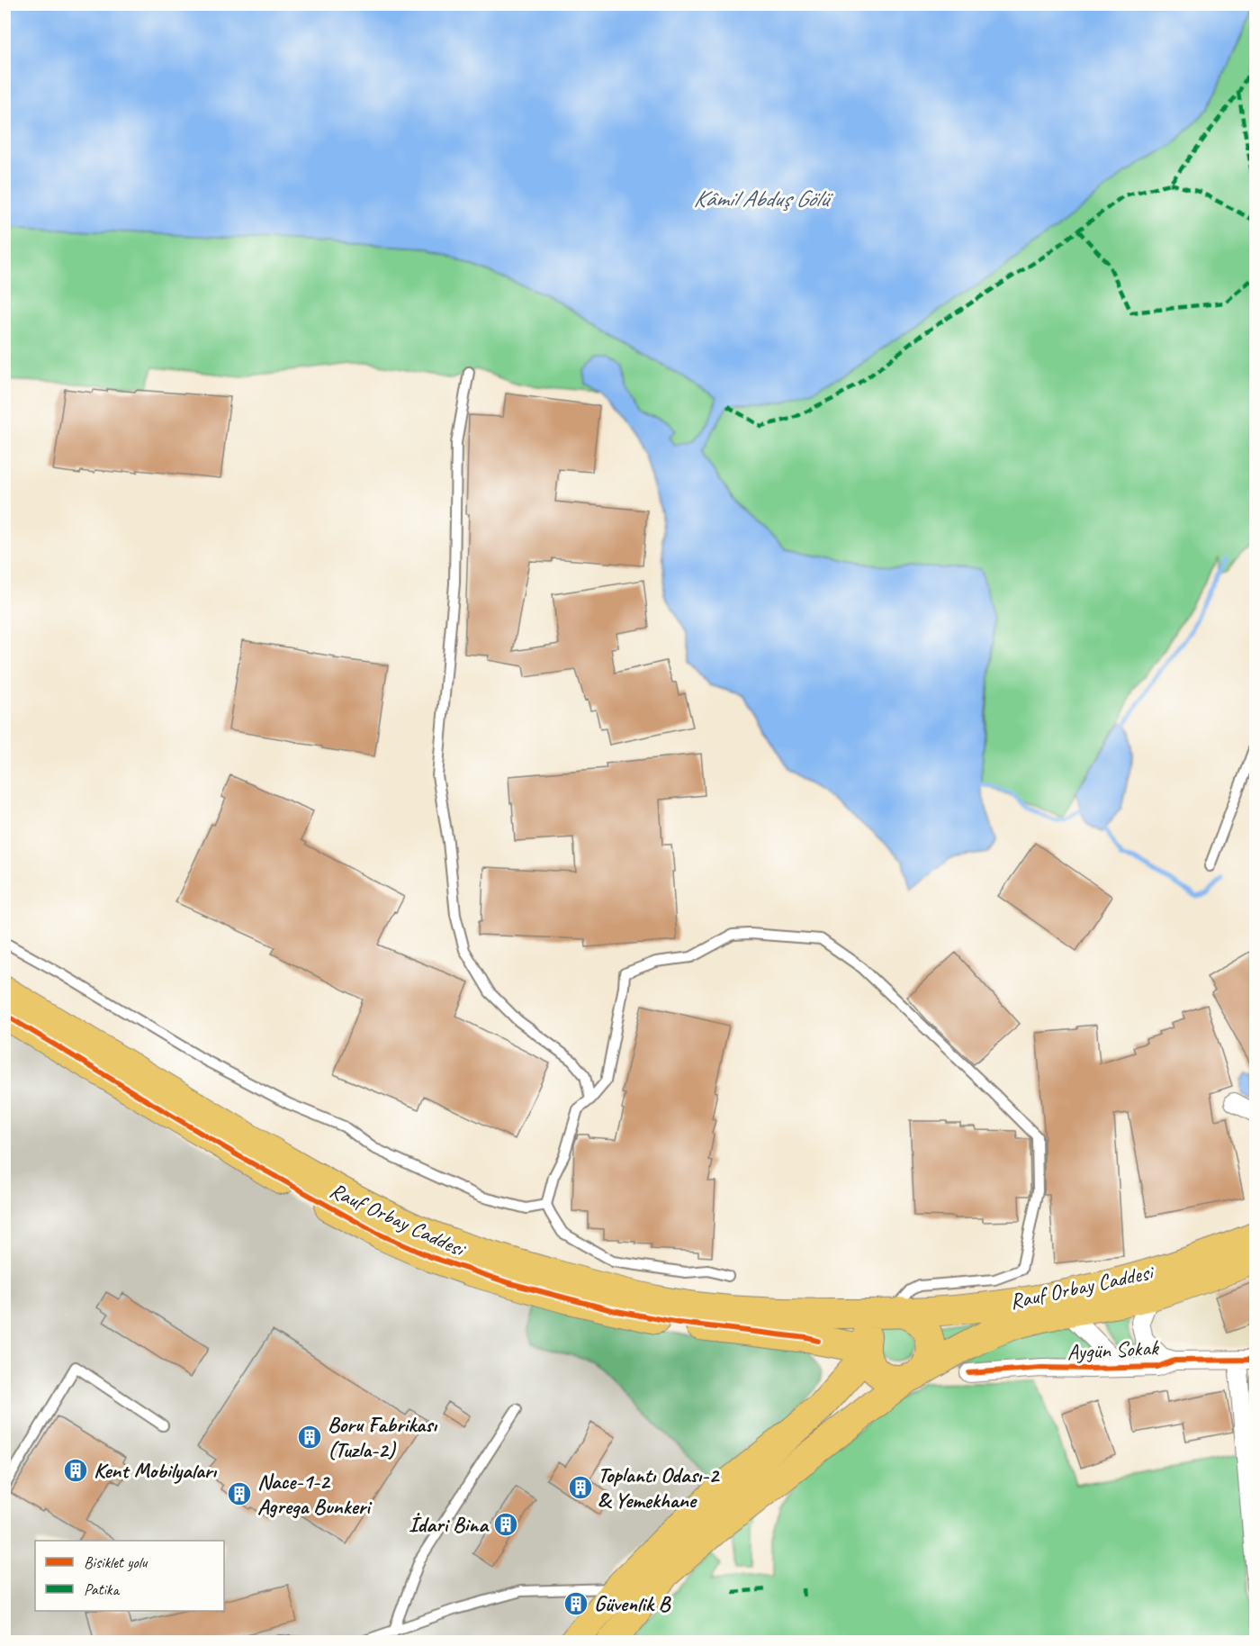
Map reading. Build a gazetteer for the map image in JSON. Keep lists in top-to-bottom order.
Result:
{
  "streets": {
    "main road": ["Rauf Orbay Caddesi"],
    "street": ["Aygün Sokak"]
  },
  "water": ["Kâmil Abduş Gölü"],
  "places": {
    "building": [
      "Boru Fabrikası (Tuzla-2)",
      "Kent Mobilyaları",
      "Toplantı Odası-2 & Yemekhane",
      "Nace-1-2 Agrega Bunkeri",
      "İdari Bina",
      "Güvenlik B"
    ]
  },
  "legend": ["Bisiklet yolu", "Patika"]
}
